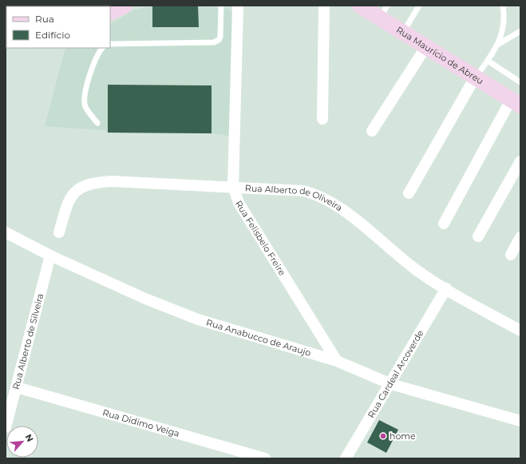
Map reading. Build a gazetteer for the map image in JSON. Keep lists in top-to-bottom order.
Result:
{
  "streets": {
    "main road": ["Rua Maurício de Abreu"],
    "street": [
      "Rua Alberto de Oliveira",
      "Rua Felisbelo Freire",
      "Rua Anabucco de Araujo",
      "Rua Alberto de Silveira",
      "Rua Cardeal Arcoverde",
      "Rua Didimo Veiga"
    ]
  },
  "crossings": [
    ["Rua Alberto de Oliveira", "Rua Felisbelo Freire"],
    ["Rua Alberto de Oliveira", "Rua Cardeal Arcoverde"],
    ["Rua Felisbelo Freire", "Rua Anabucco de Araujo"],
    ["Rua Anabucco de Araujo", "Rua Alberto de Silveira"],
    ["Rua Anabucco de Araujo", "Rua Cardeal Arcoverde"],
    ["Rua Alberto de Silveira", "Rua Didimo Veiga"]
  ],
  "places": ["home"],
  "legend": ["Rua", "Edifício"],
  "north": "top right"
}
